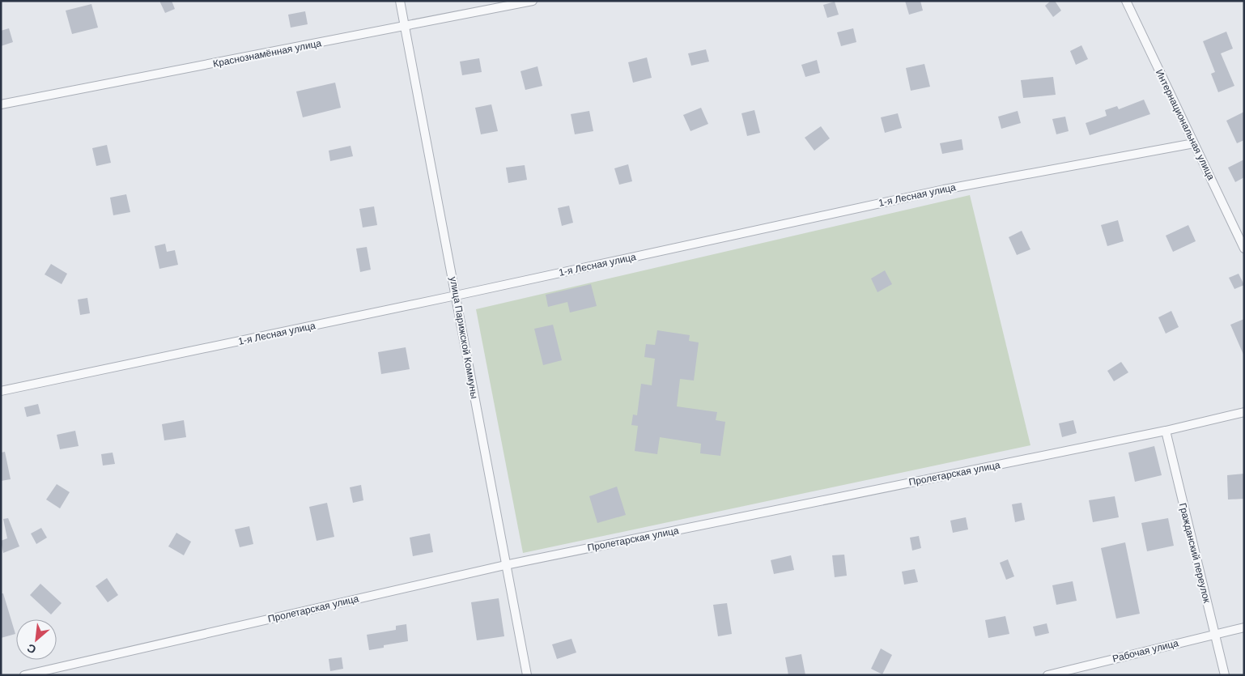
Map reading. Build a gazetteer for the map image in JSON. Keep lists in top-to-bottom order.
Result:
{
  "streets": {
    "street": [
      "Краснознамённая улица",
      "Интернациональная улица",
      "1-я Лесная улица",
      "улица Парижской Коммуны",
      "Пролетарская улица",
      "Гражданский переулок",
      "Рабочая улица"
    ]
  },
  "crossings": [
    ["Краснознамённая улица", "улица Парижской Коммуны"],
    ["Интернациональная улица", "1-я Лесная улица"],
    ["1-я Лесная улица", "улица Парижской Коммуны"],
    ["улица Парижской Коммуны", "Пролетарская улица"],
    ["Пролетарская улица", "Гражданский переулок"],
    ["Гражданский переулок", "Рабочая улица"]
  ],
  "north": "bottom left"
}
